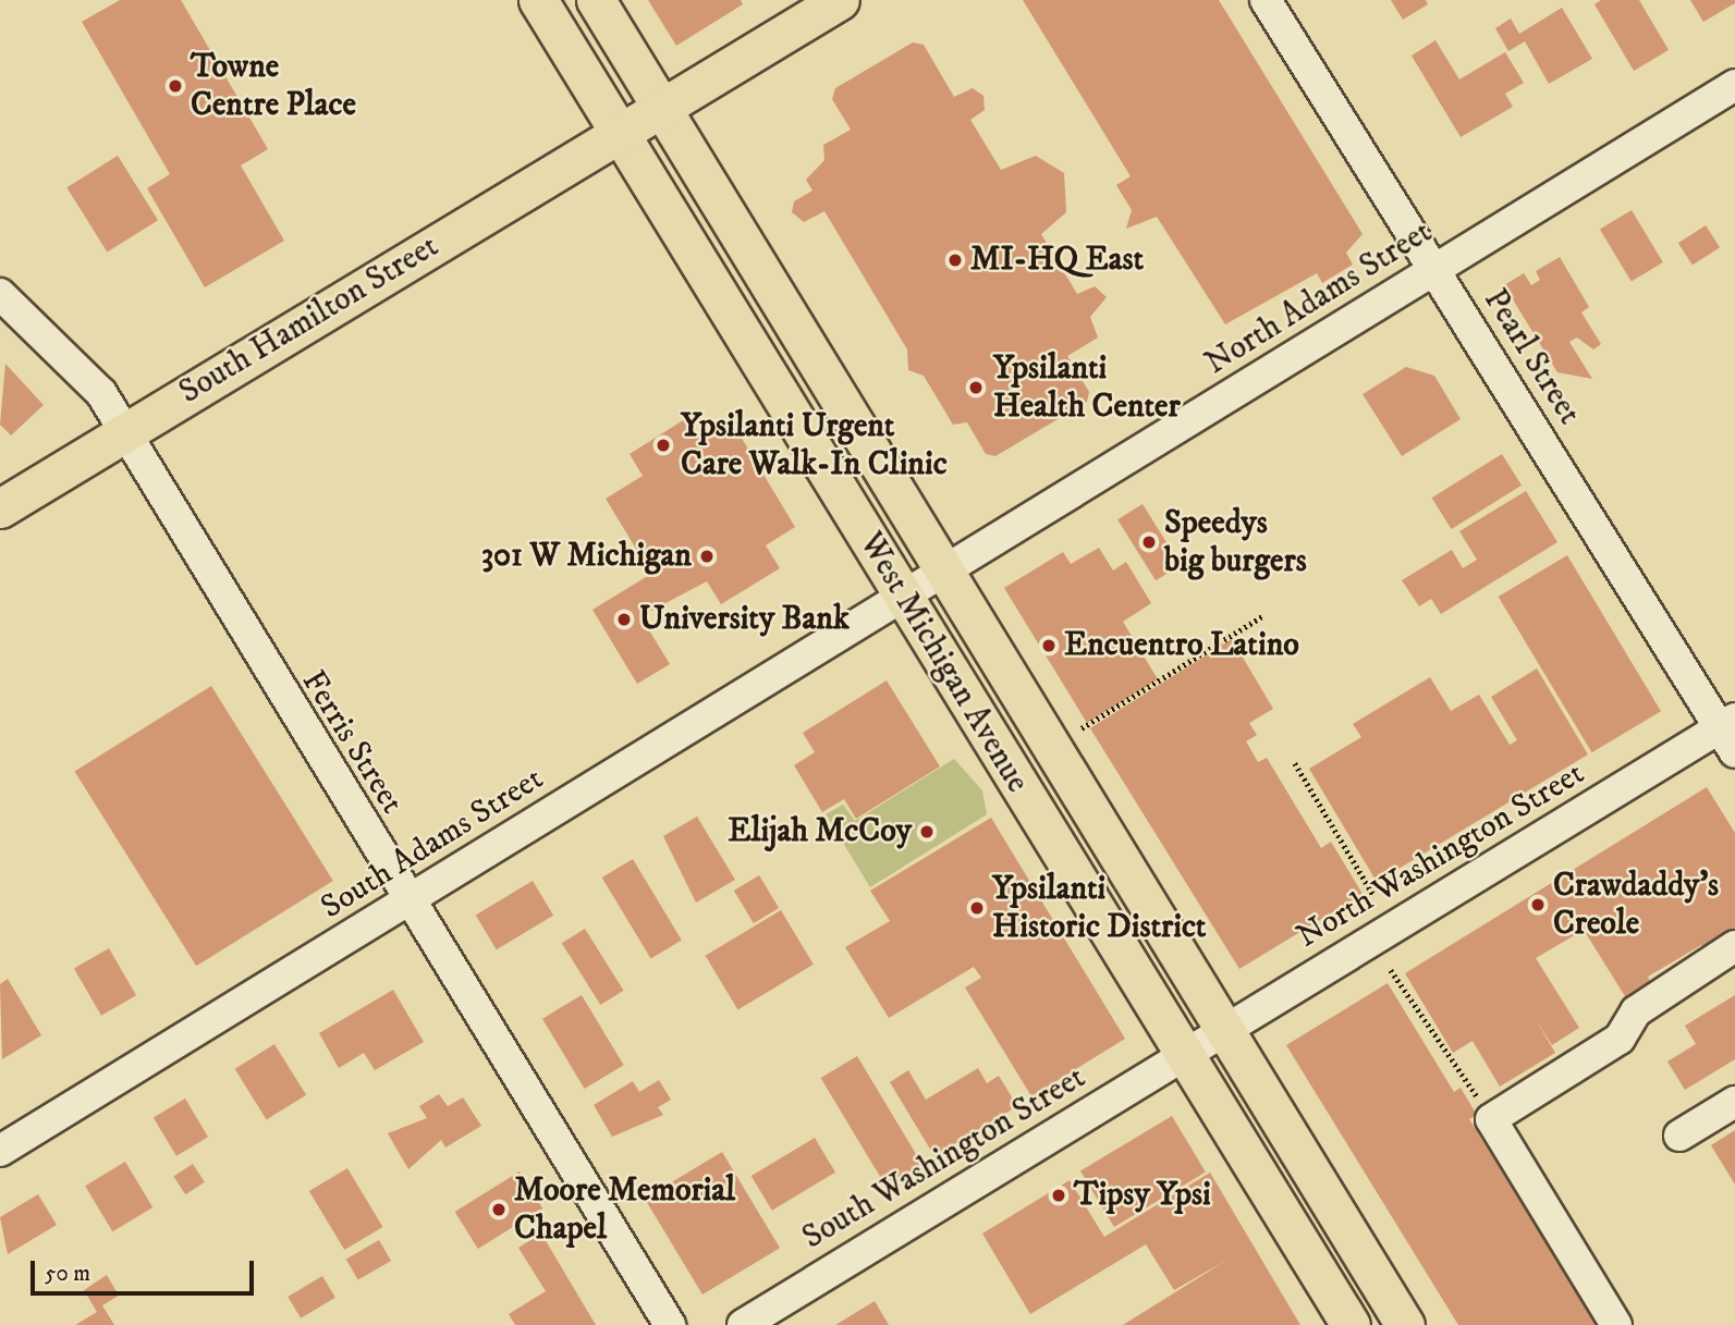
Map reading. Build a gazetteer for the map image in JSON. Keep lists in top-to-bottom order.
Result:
{
  "streets": {
    "main road": ["South Hamilton Street", "West Michigan Avenue"],
    "street": [
      "North Adams Street",
      "Pearl Street",
      "Ferris Street",
      "South Adams Street",
      "North Washington Street",
      "South Washington Street"
    ]
  },
  "crossings": [
    ["North Adams Street", "Pearl Street"],
    ["North Adams Street", "West Michigan Avenue"],
    ["North Adams Street", "South Adams Street"],
    ["South Hamilton Street", "West Michigan Avenue"],
    ["South Hamilton Street", "Ferris Street"],
    ["Pearl Street", "North Washington Street"],
    ["West Michigan Avenue", "South Adams Street"],
    ["West Michigan Avenue", "North Washington Street"],
    ["West Michigan Avenue", "South Washington Street"],
    ["Ferris Street", "South Adams Street"],
    ["North Washington Street", "South Washington Street"]
  ],
  "places": [
    "Towne Centre Place",
    "MI-HQ East",
    "Ypsilanti Health Center",
    "Ypsilanti Urgent Care Walk-In Clinic",
    "Speedys big burgers",
    "301 W Michigan",
    "University Bank",
    "Encuentro Latino",
    "Elijah McCoy",
    "Crawdaddy's Creole",
    "Ypsilanti Historic District",
    "Tipsy Ypsi",
    "Moore Memorial Chapel"
  ],
  "scale_bar": "50 m"
}
